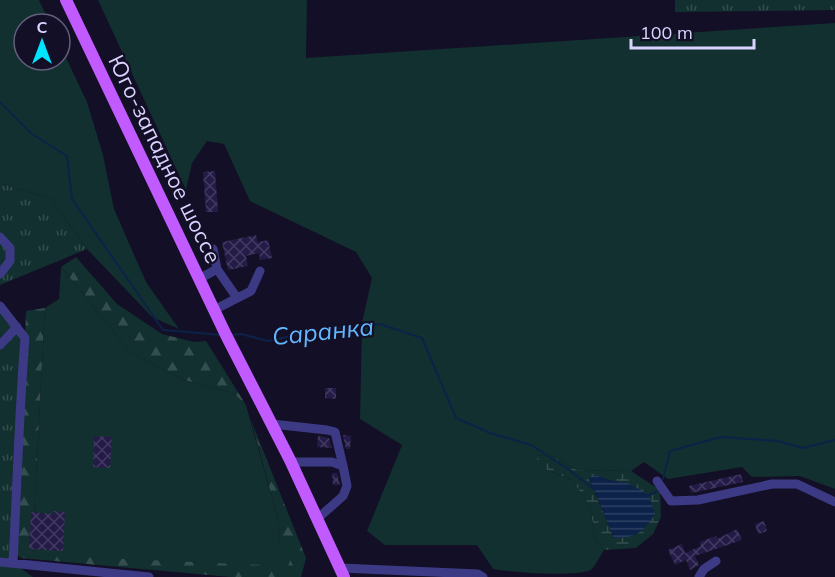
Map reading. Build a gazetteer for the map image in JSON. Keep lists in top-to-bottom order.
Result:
{
  "streets": {
    "main road": ["Юго-западное шоссе"]
  },
  "water": ["Саранка"],
  "scale_bar": "100 m",
  "north": "top"
}
